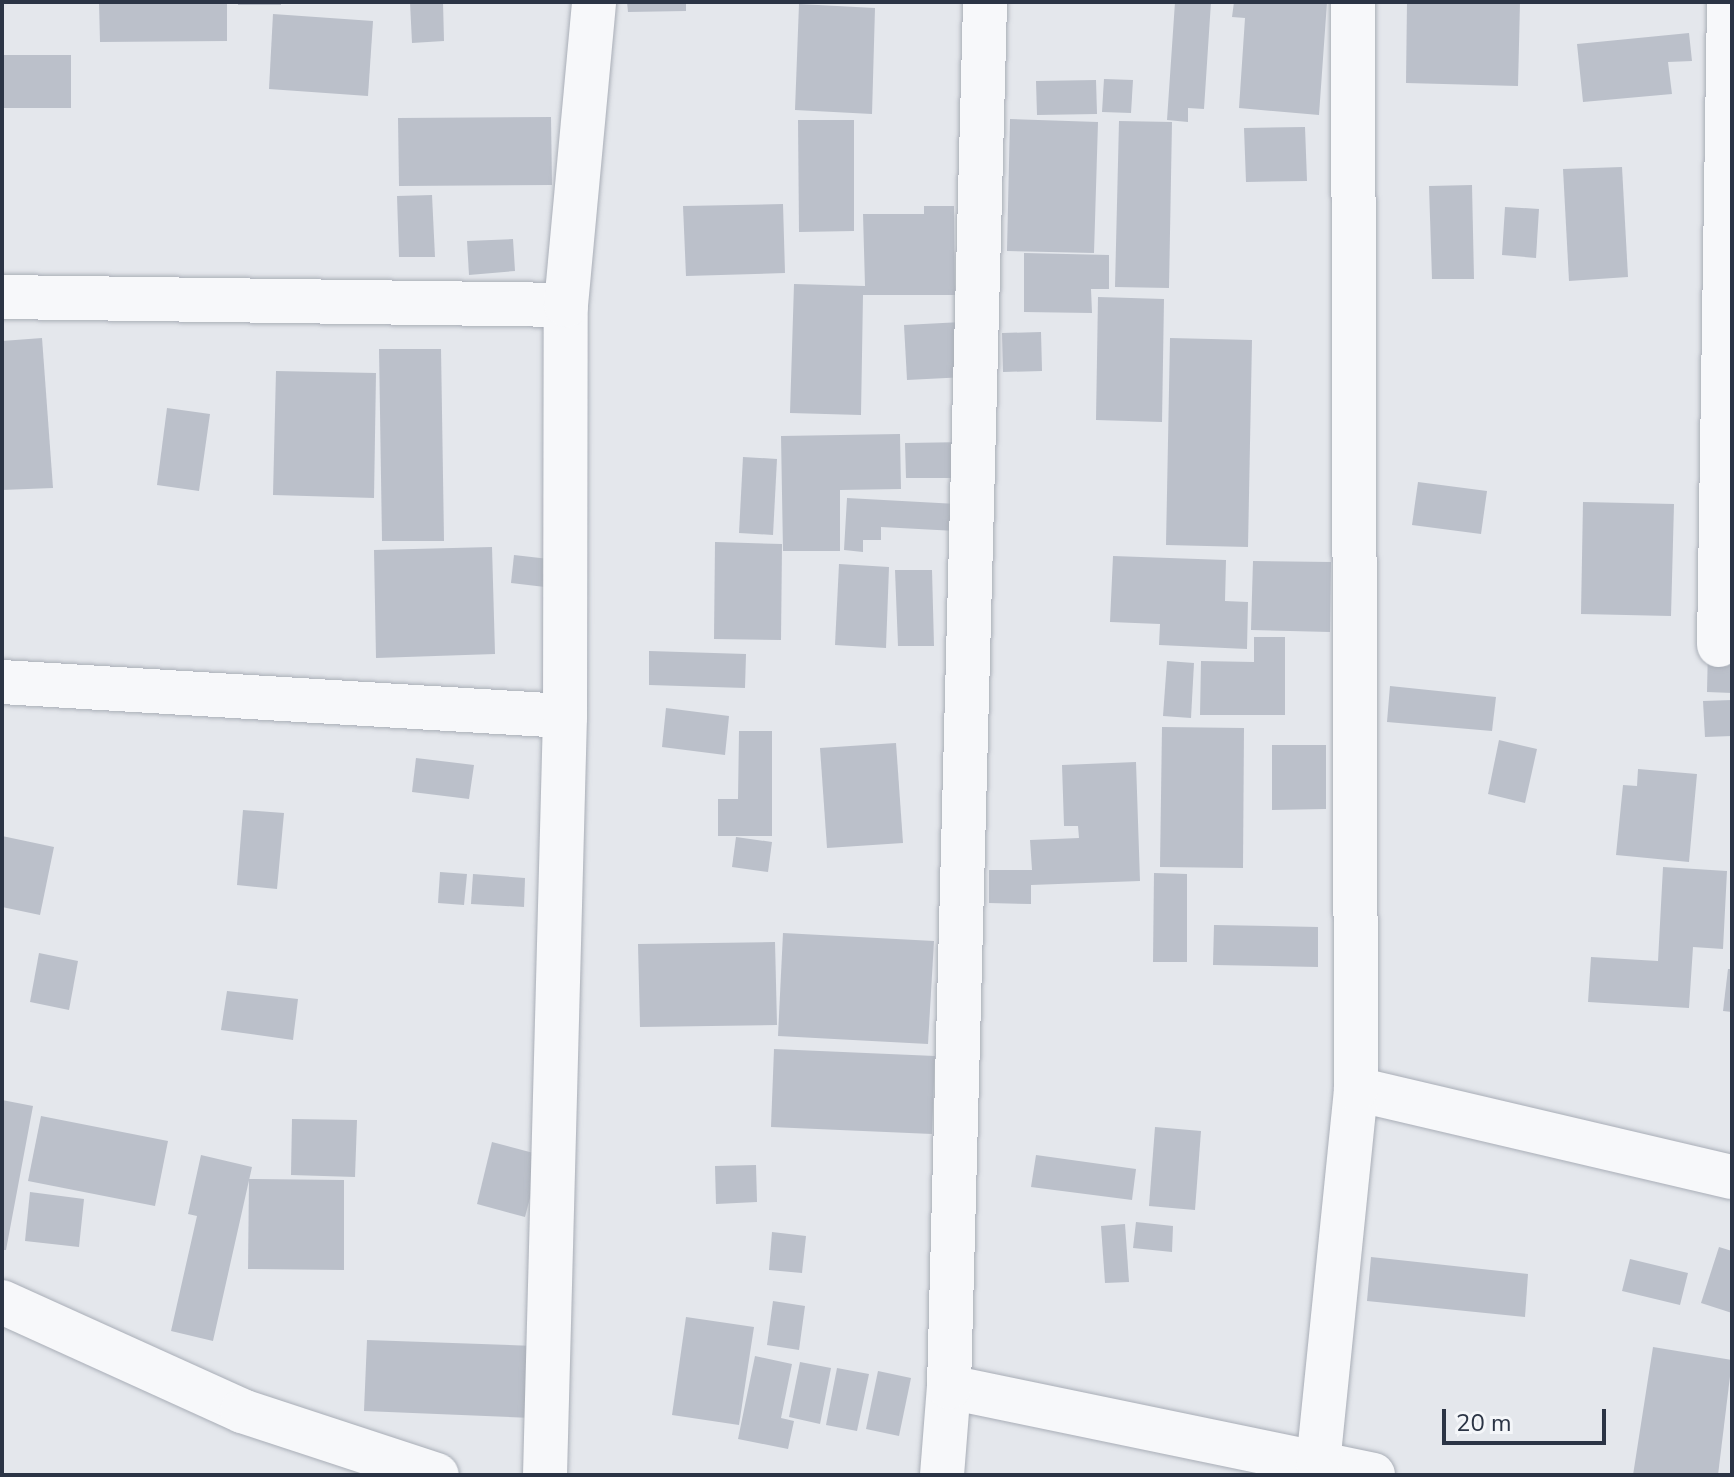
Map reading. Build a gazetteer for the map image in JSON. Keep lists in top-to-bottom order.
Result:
{
  "scale_bar": "20 m"
}
